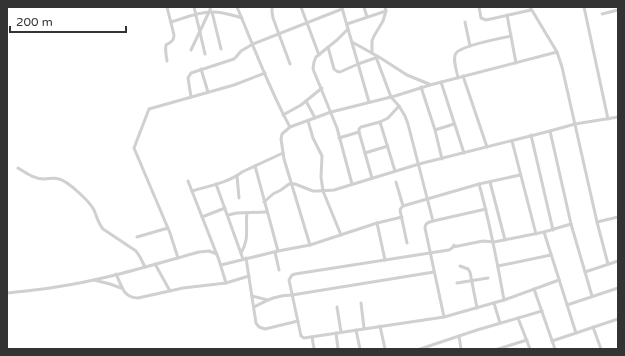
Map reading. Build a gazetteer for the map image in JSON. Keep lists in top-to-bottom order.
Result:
{
  "scale_bar": "200 m"
}
